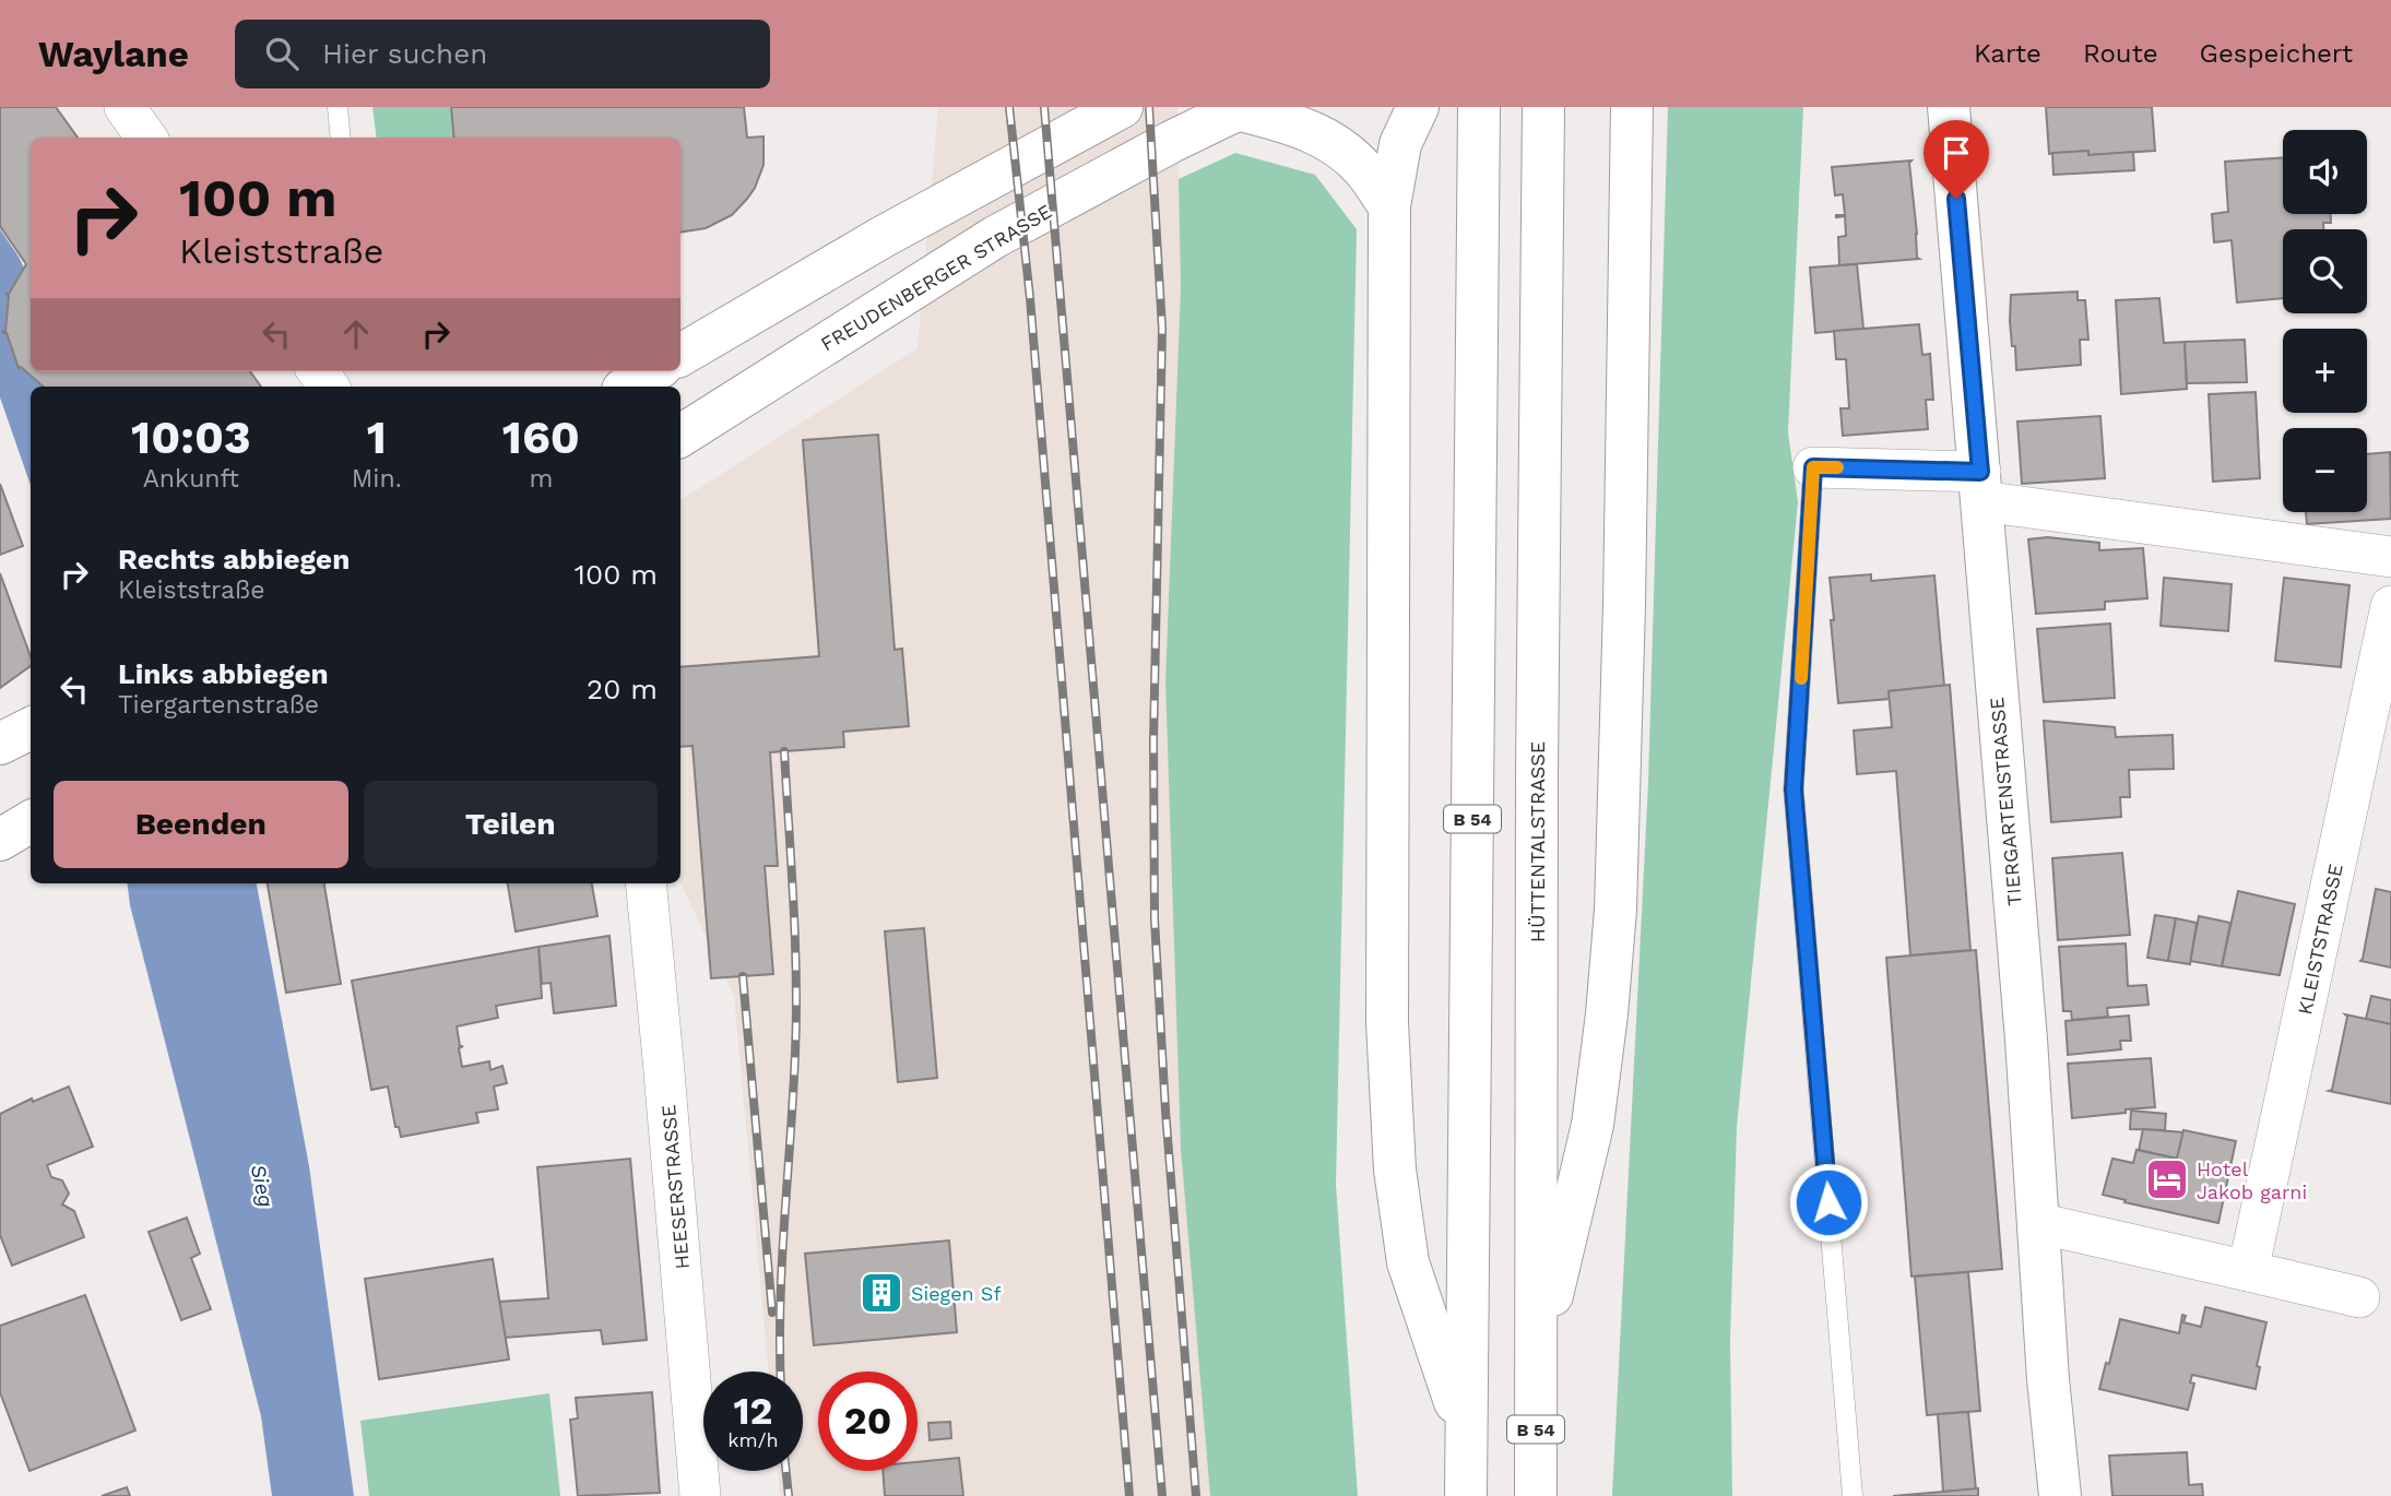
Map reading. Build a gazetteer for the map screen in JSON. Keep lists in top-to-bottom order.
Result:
{
  "streets": {
    "main road": [
      "FREUDENBERGER STRASSE",
      "TIERGARTENSTRASSE",
      "B 54",
      "HÜTTENTALSTRASSE"
    ],
    "street": ["KLEISTSTRASSE", "HEESERSTRASSE"]
  },
  "water": ["Sieg"],
  "places": {
    "hotel": ["Hotel Jakob garni"],
    "building": ["Siegen Sf"]
  },
  "page": {
    "header": "Waylane",
    "search": "Hier suchen",
    "nav": ["Karte", "Route", "Gespeichert"],
    "map_buttons": ["+", "−"],
    "turn": ["100 m", "Kleiststraße"],
    "eta": [
      "10:03",
      "Ankunft",
      "1",
      "Min.",
      "160",
      "m"
    ],
    "list": [
      {
        "name": "Rechts abbiegen",
        "note": "Kleiststraße",
        "value": "100 m"
      },
      {
        "name": "Links abbiegen",
        "note": "Tiergartenstraße",
        "value": "20 m"
      }
    ],
    "buttons": ["Beenden", "Teilen"],
    "speed": "12 km/h",
    "limit": "20"
  }
}
